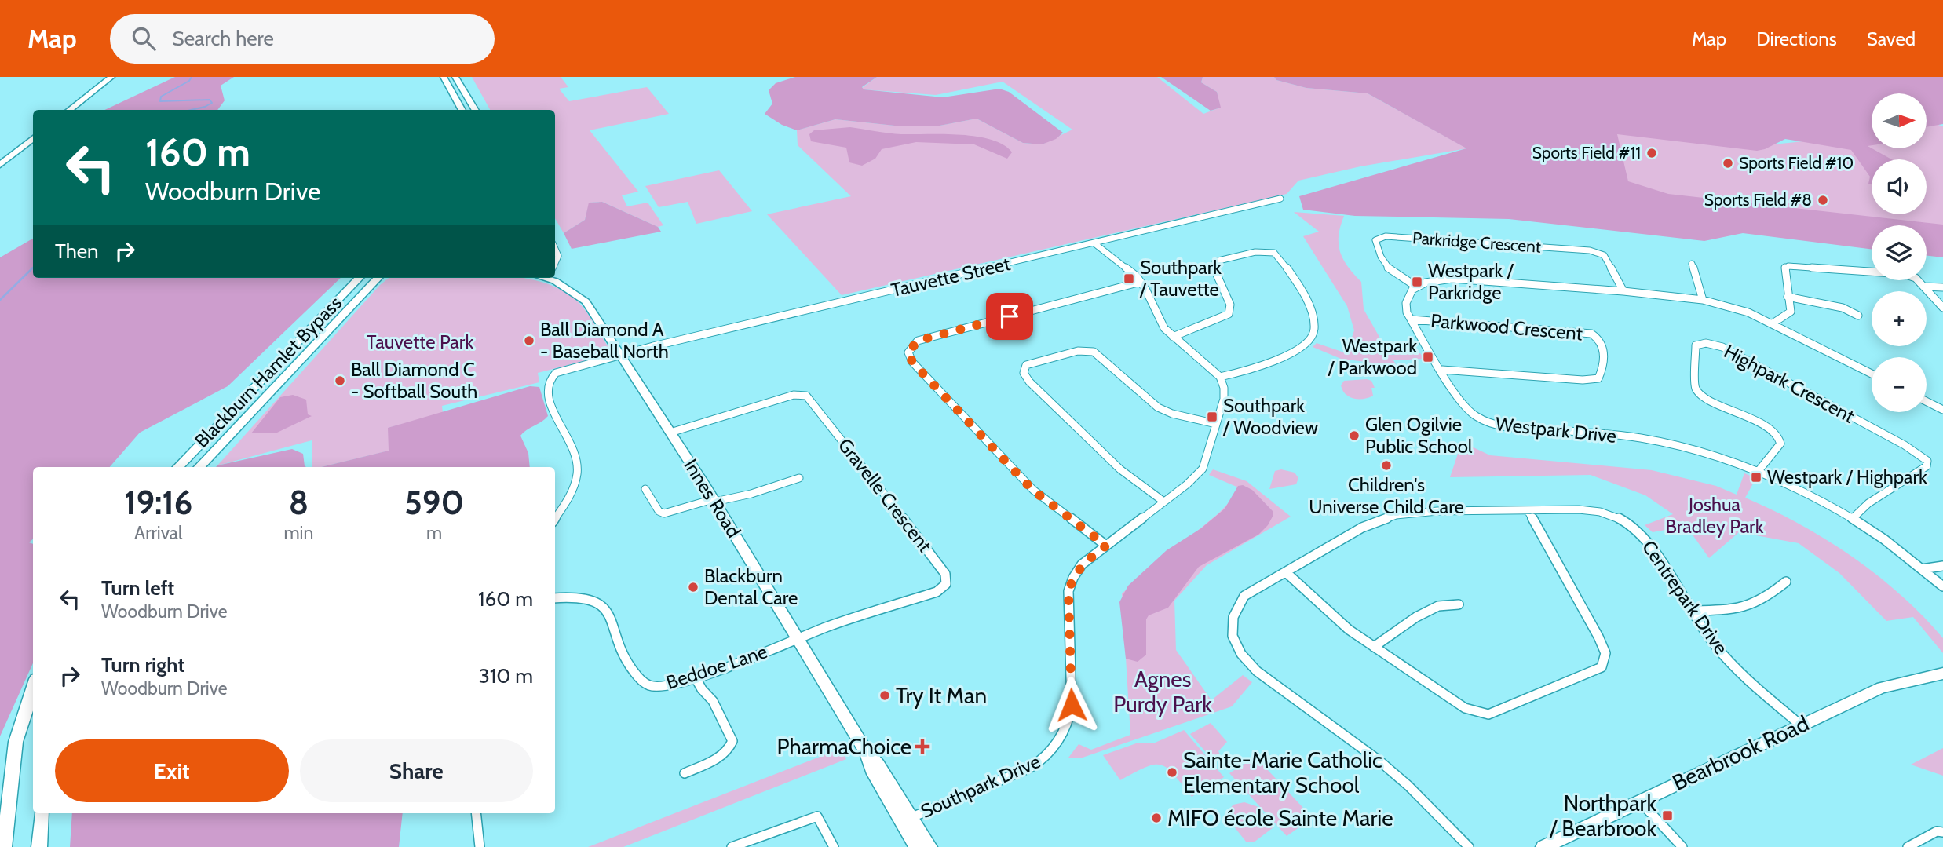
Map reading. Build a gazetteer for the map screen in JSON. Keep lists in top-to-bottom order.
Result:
{
  "streets": {
    "main road": ["Blackburn Hamlet Bypass", "Innes Road", "Bearbrook Road"],
    "street": [
      "Parkridge Crescent",
      "Tauvette Street",
      "Parkwood Crescent",
      "Highpark Crescent",
      "Westpark Drive",
      "Gravelle Crescent",
      "Centrepark Drive",
      "Beddoe Lane",
      "Southpark Drive"
    ]
  },
  "crossings": [
    ["Parkridge Crescent", "Westpark Drive"],
    ["Tauvette Street", "Innes Road"],
    ["Parkwood Crescent", "Westpark Drive"],
    ["Highpark Crescent", "Westpark Drive"],
    ["Gravelle Crescent", "Innes Road"],
    ["Gravelle Crescent", "Beddoe Lane"],
    ["Innes Road", "Beddoe Lane"],
    ["Innes Road", "Southpark Drive"],
    ["Centrepark Drive", "Bearbrook Road"]
  ],
  "parks": ["Tauvette Park", "Joshua Bradley Park", "Agnes Purdy Park"],
  "places": {
    "other": [
      "Sports Field #11",
      "Sports Field #10",
      "Sports Field #8",
      "Ball Diamond A - Baseball North",
      "Ball Diamond C - Softball South",
      "Glen Ogilvie Public School",
      "Children's Universe Child Care",
      "Blackburn Dental Care",
      "Try It Man",
      "Sainte-Marie Catholic Elementary School",
      "MIFO école Sainte Marie"
    ],
    "transit": [
      "Southpark / Tauvette",
      "Westpark / Parkridge",
      "Westpark / Parkwood",
      "Southpark / Woodview",
      "Westpark / Highpark",
      "Northpark / Bearbrook"
    ],
    "health": ["PharmaChoice"]
  },
  "north": "right",
  "page": {
    "header": "Map",
    "search": "Search here",
    "nav": ["Map", "Directions", "Saved"],
    "map_buttons": ["+", "−"],
    "turn": ["160 m", "Woodburn Drive"],
    "then": "Then",
    "eta": [
      "19:16",
      "Arrival",
      "8",
      "min",
      "590",
      "m"
    ],
    "list": [
      {
        "name": "Turn left",
        "note": "Woodburn Drive",
        "value": "160 m"
      },
      {
        "name": "Turn right",
        "note": "Woodburn Drive",
        "value": "310 m"
      }
    ],
    "buttons": ["Exit", "Share"]
  }
}
